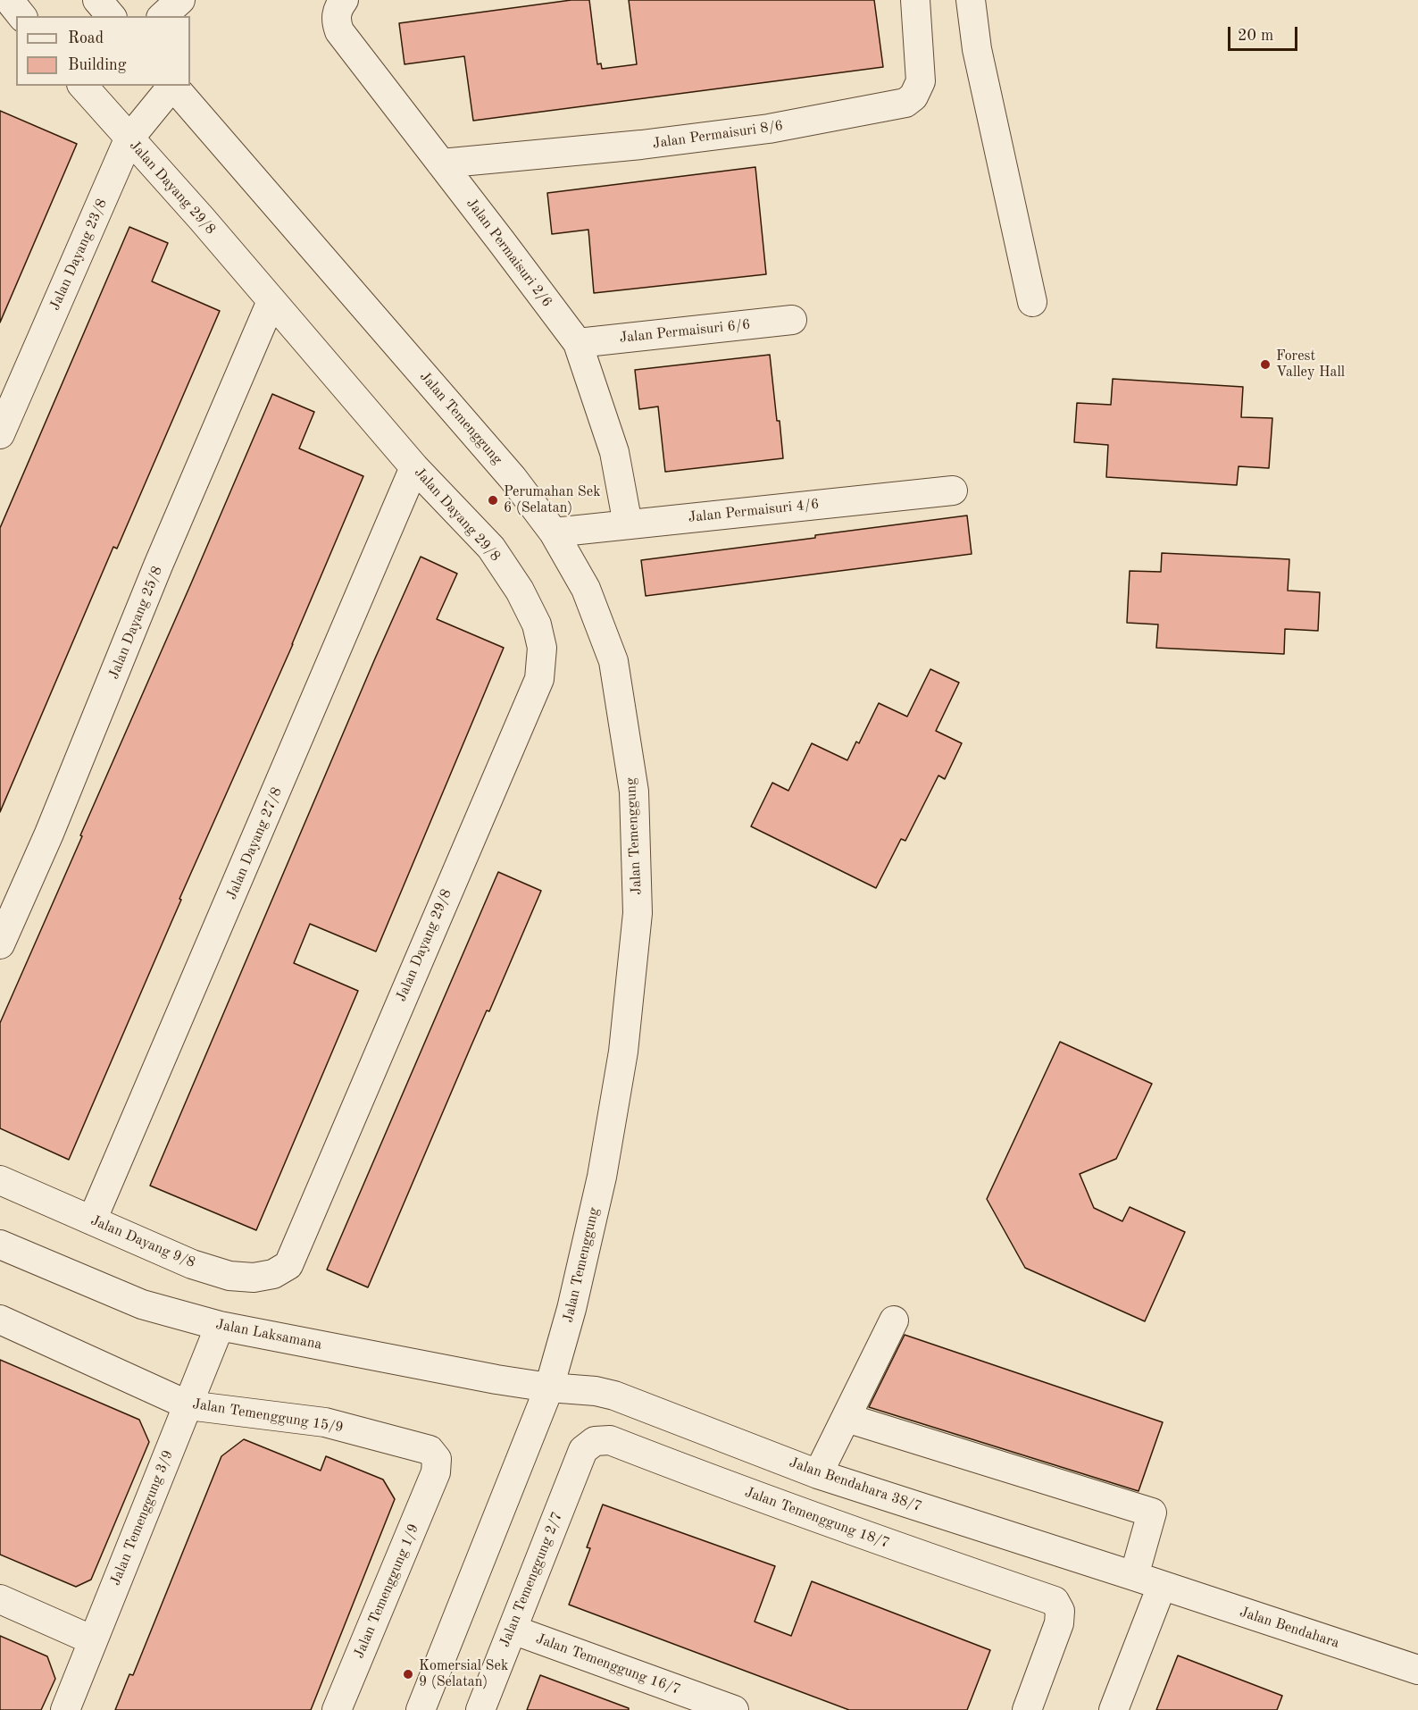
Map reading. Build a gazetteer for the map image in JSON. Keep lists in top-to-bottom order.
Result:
{
  "streets": {
    "street": [
      "Jalan Permaisuri 8/6",
      "Jalan Dayang 29/8",
      "Jalan Permaisuri 2/6",
      "Jalan Dayang 23/8",
      "Jalan Permaisuri 6/6",
      "Jalan Temenggung",
      "Jalan Permaisuri 4/6",
      "Jalan Dayang 25/8",
      "Jalan Dayang 27/8",
      "Jalan Dayang 9/8",
      "Jalan Laksamana",
      "Jalan Temenggung 15/9",
      "Jalan Bendahara 38/7",
      "Jalan Temenggung 3/9",
      "Jalan Temenggung 18/7",
      "Jalan Temenggung 2/7",
      "Jalan Temenggung 1/9",
      "Jalan Bendahara",
      "Jalan Temenggung 16/7"
    ]
  },
  "crossings": [
    ["Jalan Permaisuri 8/6", "Jalan Permaisuri 2/6"],
    ["Jalan Dayang 29/8", "Jalan Dayang 23/8"],
    ["Jalan Dayang 29/8", "Jalan Dayang 25/8"],
    ["Jalan Dayang 29/8", "Jalan Dayang 27/8"],
    ["Jalan Dayang 29/8", "Jalan Dayang 9/8"],
    ["Jalan Permaisuri 2/6", "Jalan Permaisuri 6/6"],
    ["Jalan Permaisuri 2/6", "Jalan Permaisuri 4/6"],
    ["Jalan Temenggung", "Jalan Permaisuri 4/6"],
    ["Jalan Temenggung", "Jalan Laksamana"],
    ["Jalan Temenggung", "Jalan Bendahara 38/7"],
    ["Jalan Dayang 27/8", "Jalan Dayang 9/8"],
    ["Jalan Laksamana", "Jalan Bendahara 38/7"],
    ["Jalan Laksamana", "Jalan Temenggung 3/9"],
    ["Jalan Temenggung 15/9", "Jalan Temenggung 3/9"],
    ["Jalan Temenggung 15/9", "Jalan Temenggung 1/9"],
    ["Jalan Bendahara 38/7", "Jalan Bendahara"],
    ["Jalan Temenggung 18/7", "Jalan Temenggung 2/7"],
    ["Jalan Temenggung 2/7", "Jalan Temenggung 16/7"]
  ],
  "places": ["Forest Valley Hall", "Perumahan Sek 6 (Selatan)", "Komersial Sek 9 (Selatan)"],
  "legend": ["Road", "Building"],
  "scale_bar": "20 m"
}
